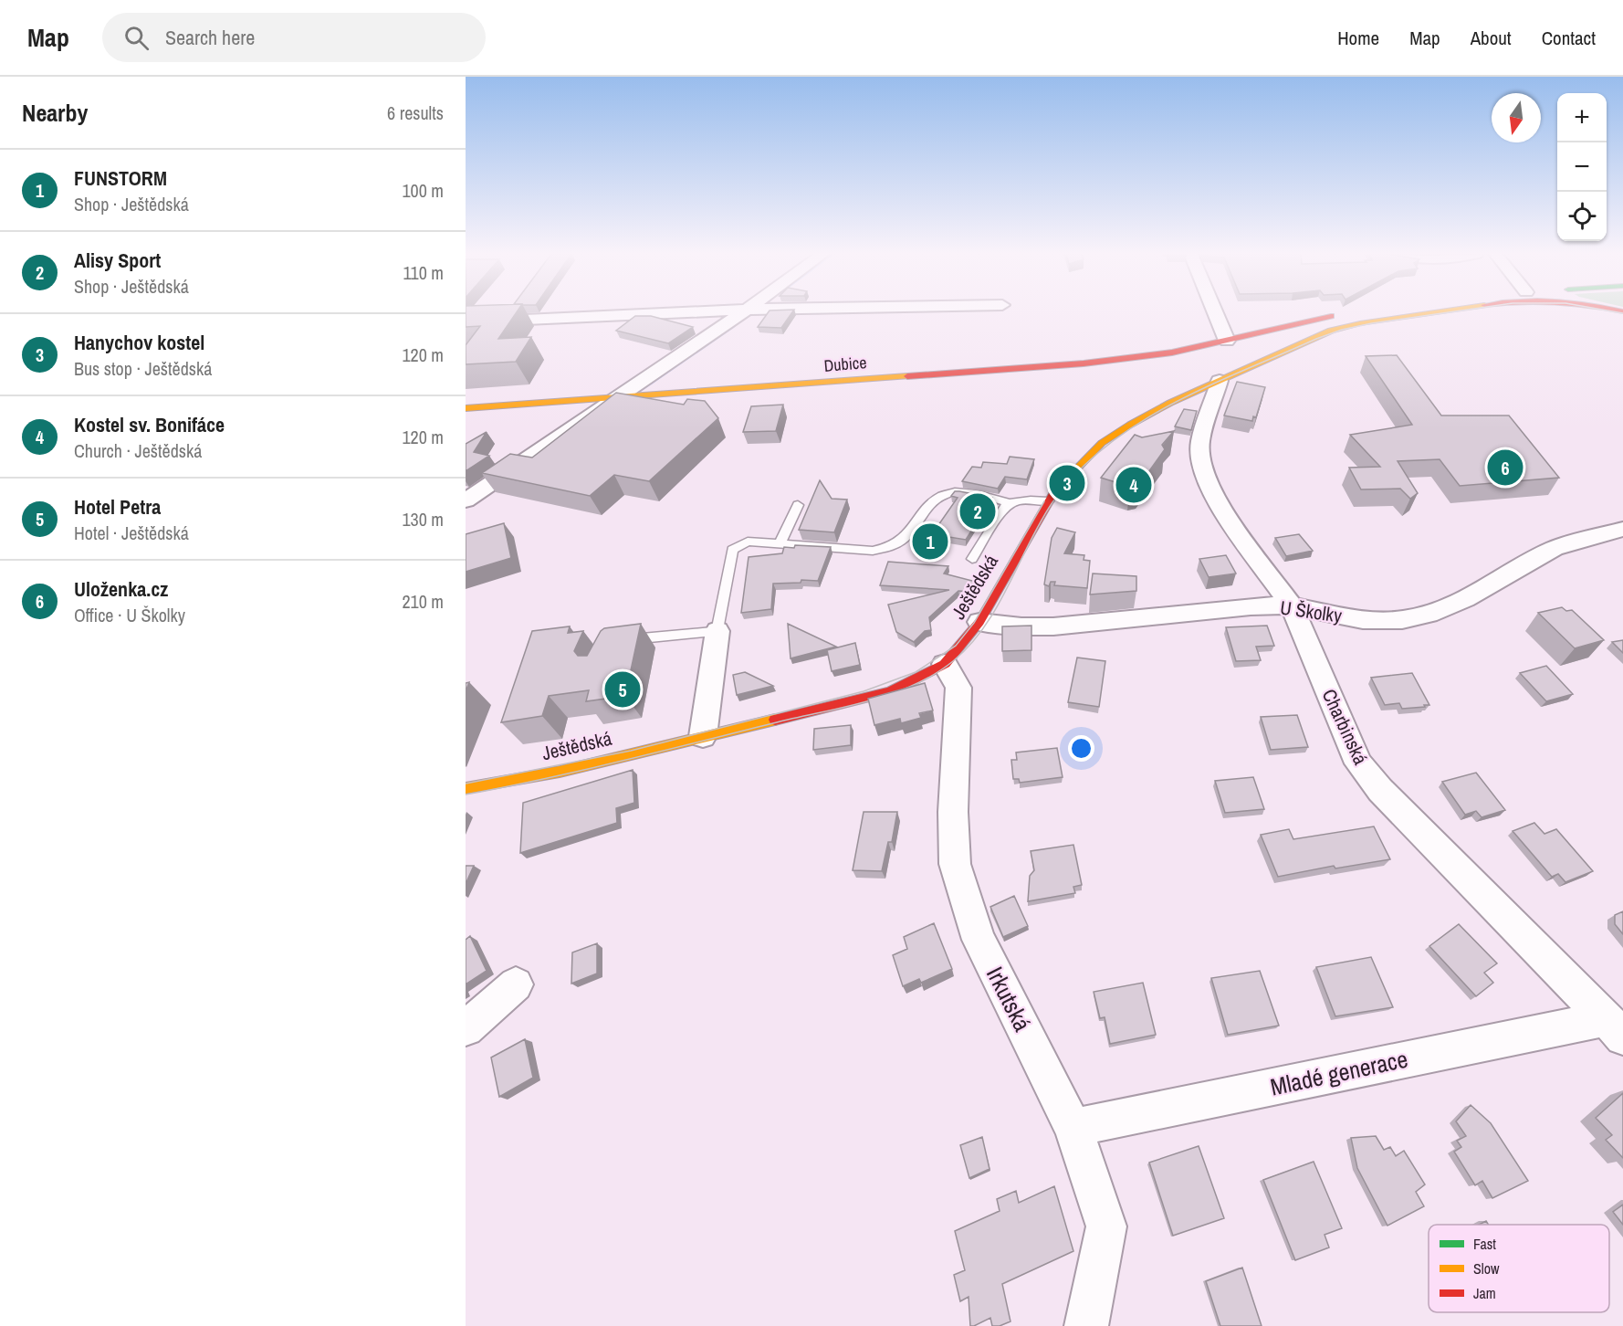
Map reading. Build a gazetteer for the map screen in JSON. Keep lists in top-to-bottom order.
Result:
{
  "streets": {
    "street": [
      "Dubice",
      "Ještědská",
      "U Školky",
      "Charbinská",
      "Irkutská",
      "Mladé generace"
    ]
  },
  "crossings": [
    ["Ještědská", "U Školky"],
    ["Ještědská", "Charbinská"],
    ["Ještědská", "Irkutská"],
    ["U Školky", "Charbinská"],
    ["Charbinská", "Mladé generace"],
    ["Irkutská", "Mladé generace"]
  ],
  "legend": ["Fast", "Slow", "Jam"],
  "north": "bottom",
  "page": {
    "header": "Map",
    "search": "Search here",
    "nav": [
      "Home",
      "Map",
      "About",
      "Contact"
    ],
    "heading": ["Nearby", "6 results"],
    "map_buttons": ["+", "−"],
    "list": [
      {
        "mark": "1",
        "name": "FUNSTORM",
        "note": "Shop · Ještědská",
        "value": "100 m"
      },
      {
        "mark": "2",
        "name": "Alisy Sport",
        "note": "Shop · Ještědská",
        "value": "110 m"
      },
      {
        "mark": "3",
        "name": "Hanychov kostel",
        "note": "Bus stop · Ještědská",
        "value": "120 m"
      },
      {
        "mark": "4",
        "name": "Kostel sv. Bonifáce",
        "note": "Church · Ještědská",
        "value": "120 m"
      },
      {
        "mark": "5",
        "name": "Hotel Petra",
        "note": "Hotel · Ještědská",
        "value": "130 m"
      },
      {
        "mark": "6",
        "name": "Uloženka.cz",
        "note": "Office · U Školky",
        "value": "210 m"
      }
    ],
    "pins": [
      "6",
      "3",
      "4",
      "2",
      "1",
      "5"
    ]
  }
}
